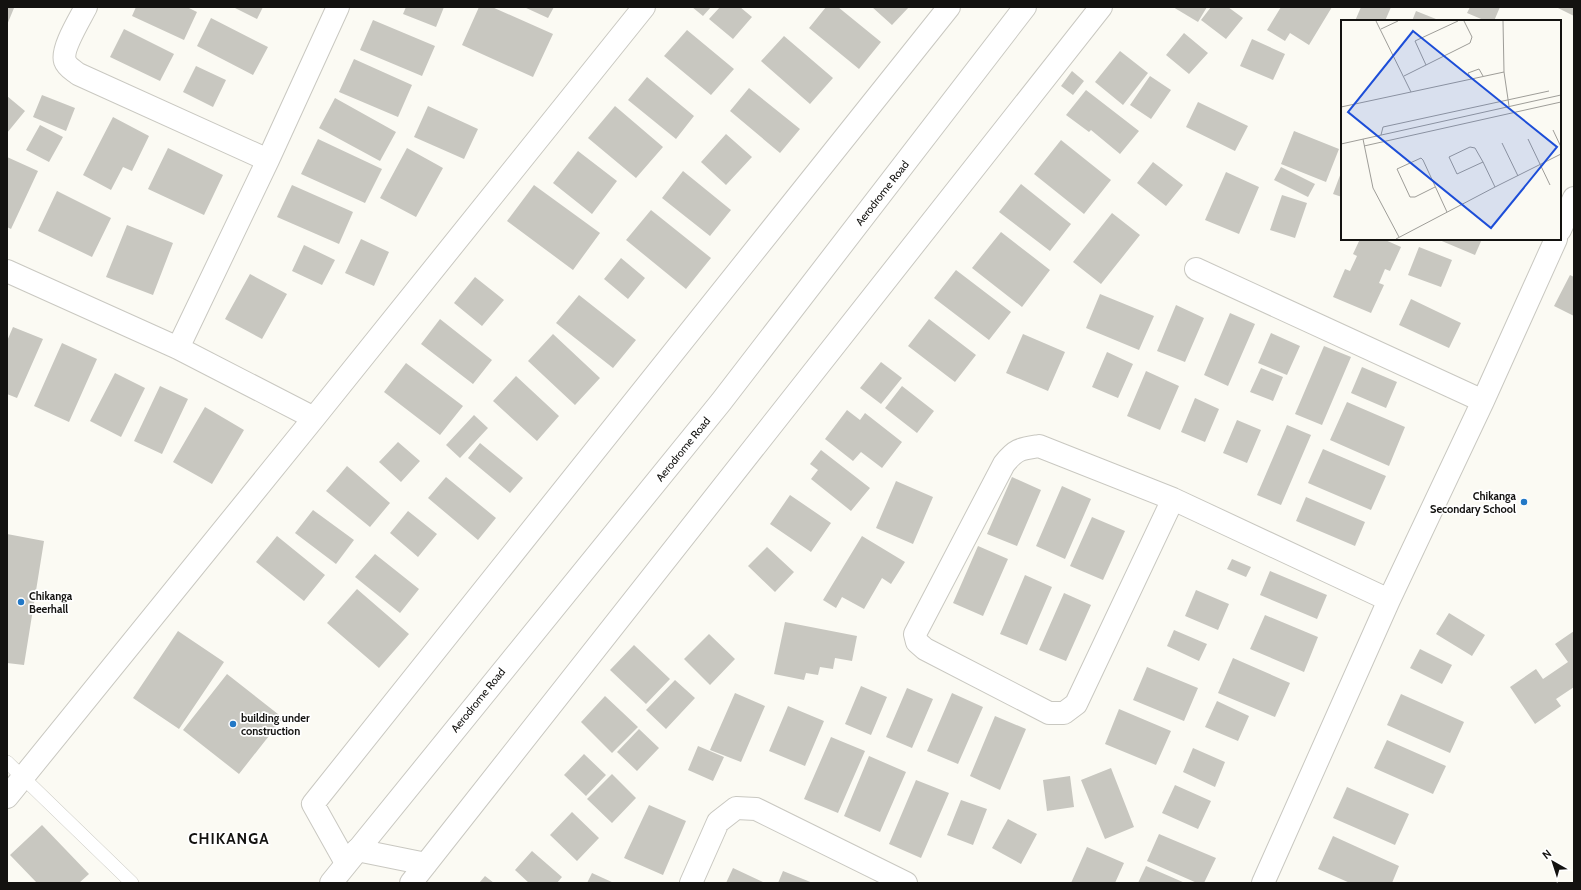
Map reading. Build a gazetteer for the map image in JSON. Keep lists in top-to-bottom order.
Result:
{
  "streets": {
    "street": ["Aerodrome Road"]
  },
  "districts": ["CHIKANGA"],
  "places": ["Chikanga Secondary School", "Chikanga Beerhall", "building under construction"],
  "north": "top left"
}
